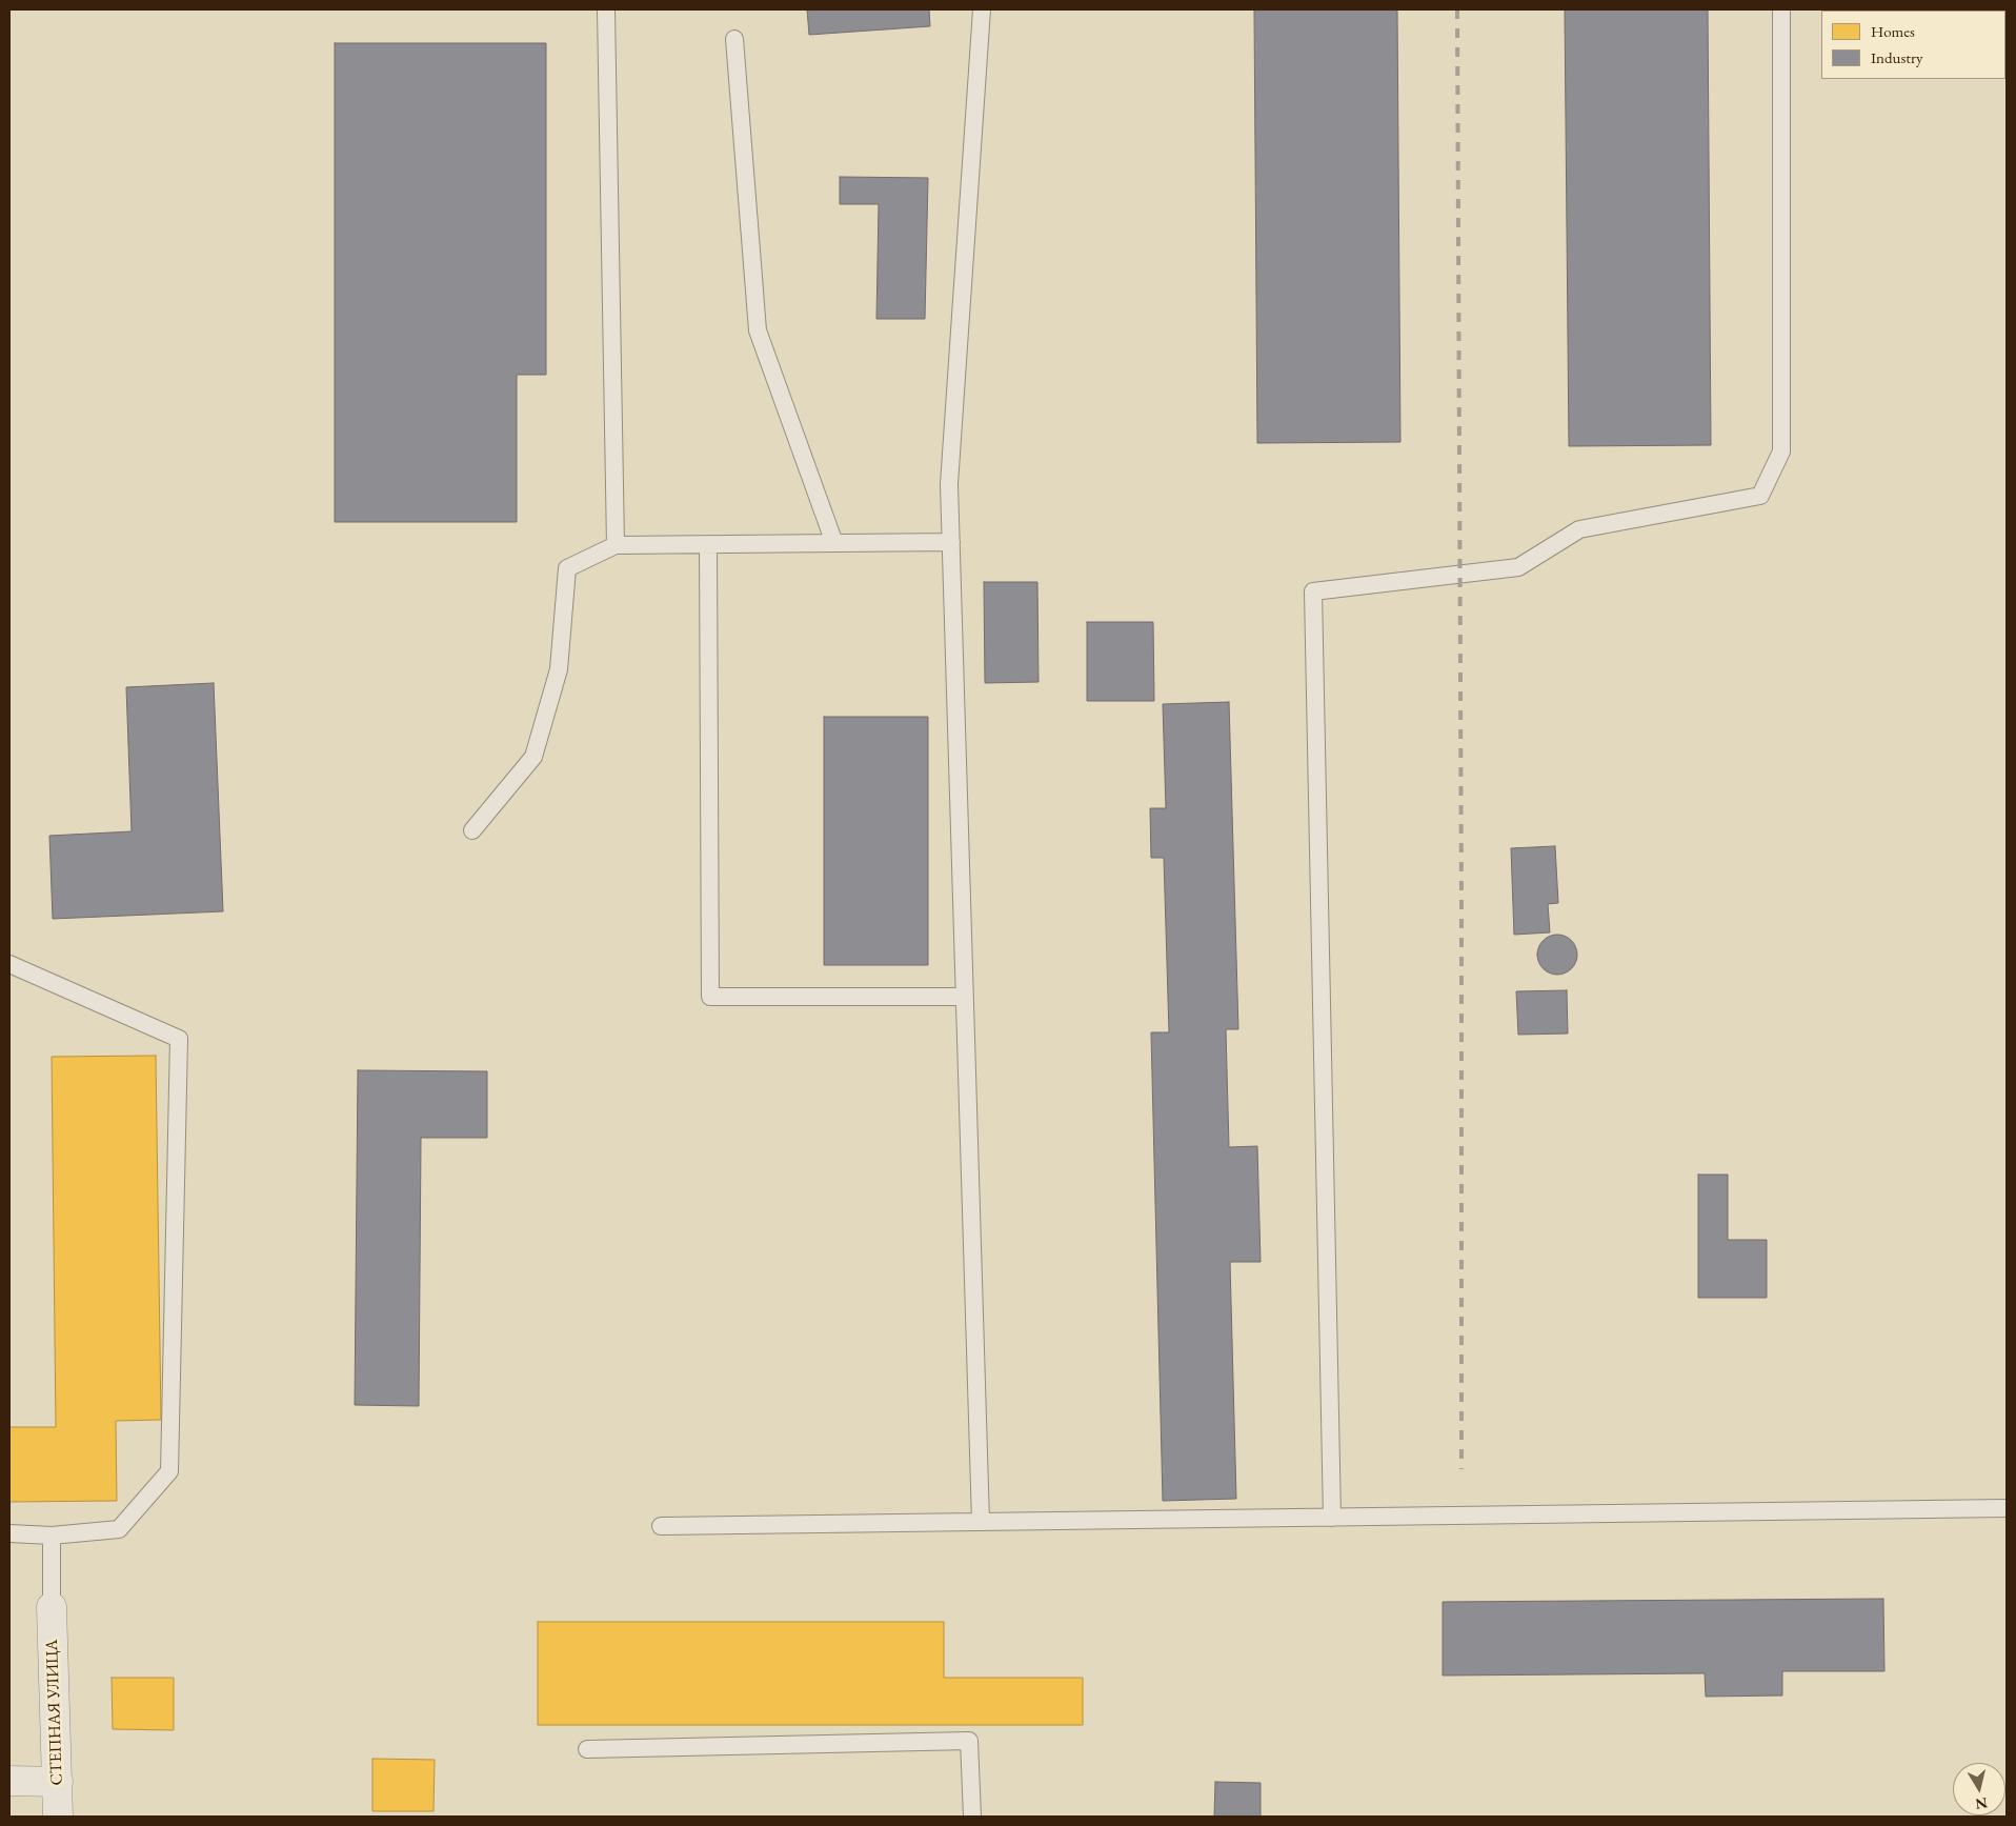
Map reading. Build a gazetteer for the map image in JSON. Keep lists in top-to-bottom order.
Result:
{
  "streets": {
    "street": ["СТЕПНАЯ УЛИЦА"]
  },
  "legend": ["Homes", "Industry"],
  "north": "bottom"
}
